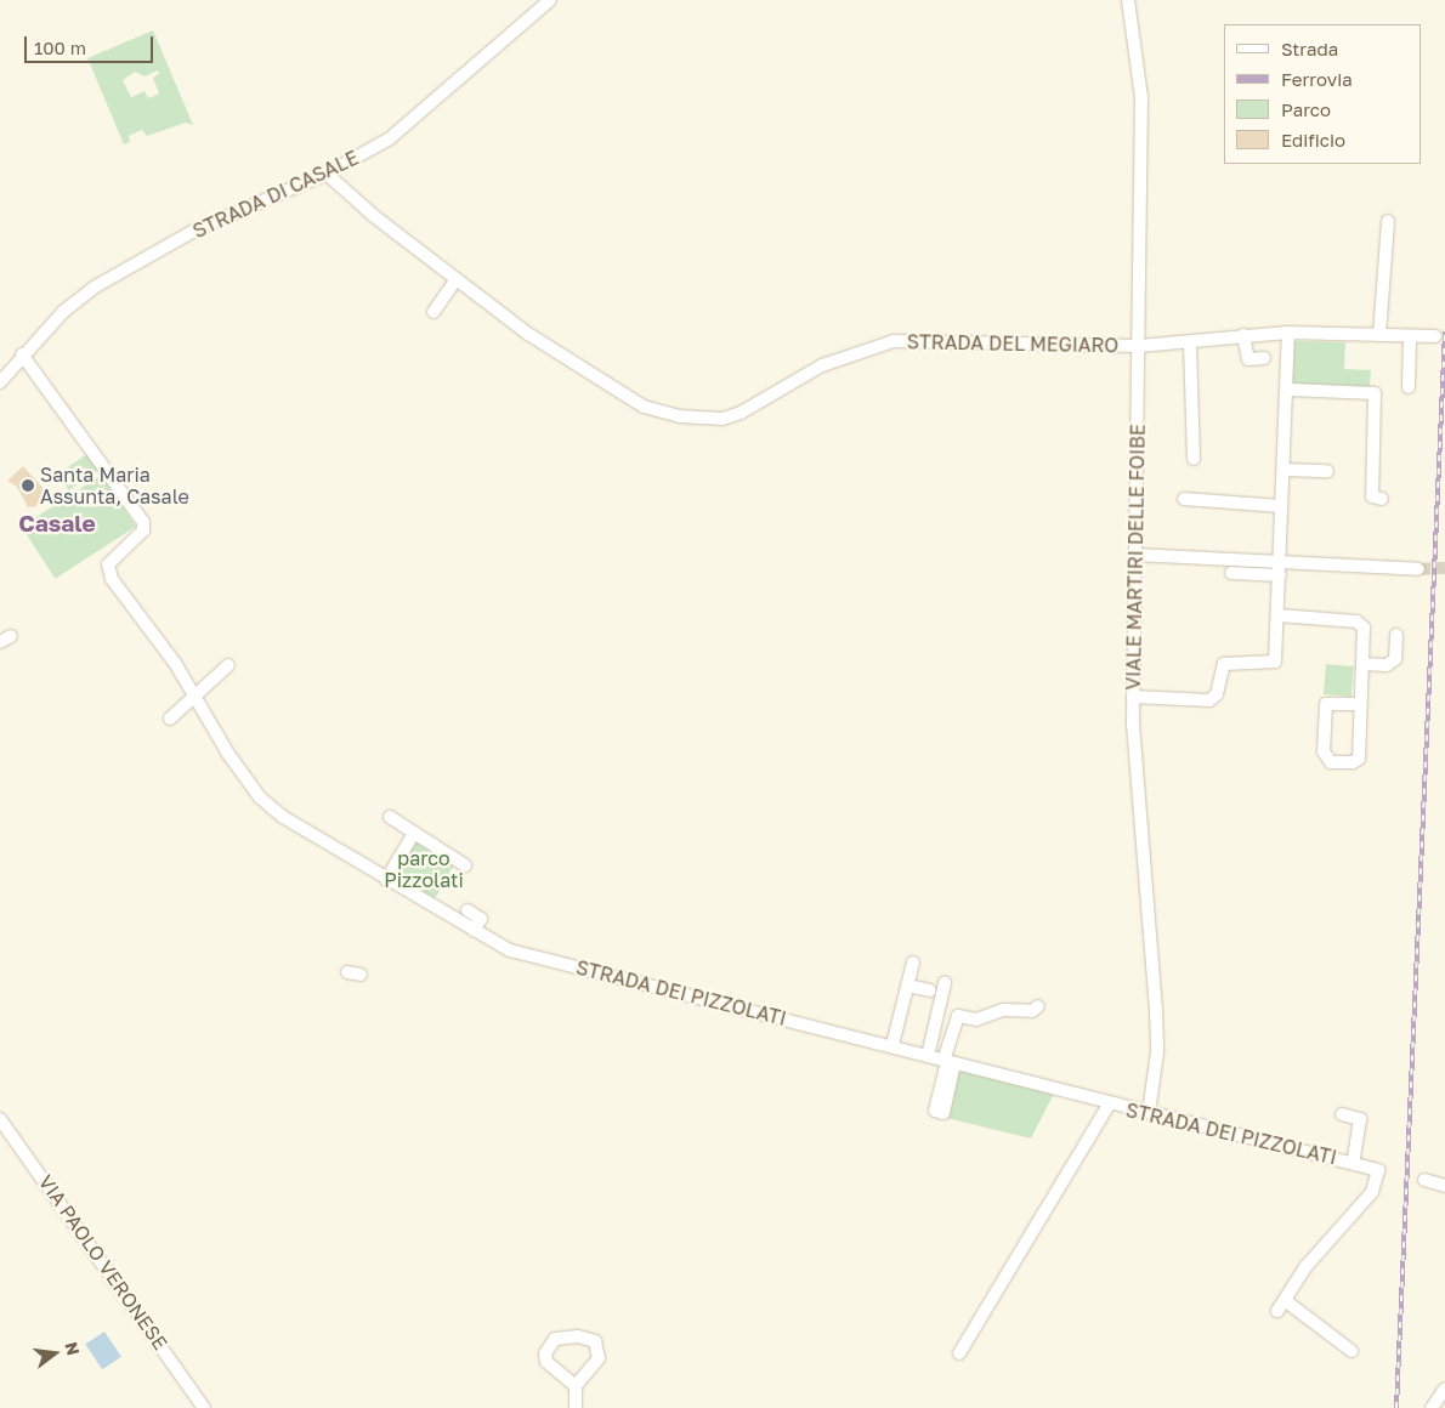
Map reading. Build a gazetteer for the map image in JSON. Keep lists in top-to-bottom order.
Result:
{
  "streets": {
    "street": [
      "STRADA DI CASALE",
      "STRADA DEL MEGIARO",
      "VIALE MARTIRI DELLE FOIBE",
      "STRADA DEI PIZZOLATI",
      "VIA PAOLO VERONESE"
    ]
  },
  "crossings": [
    ["STRADA DI CASALE", "STRADA DEL MEGIARO"],
    ["STRADA DI CASALE", "STRADA DEI PIZZOLATI"],
    ["STRADA DEL MEGIARO", "VIALE MARTIRI DELLE FOIBE"],
    ["VIALE MARTIRI DELLE FOIBE", "STRADA DEI PIZZOLATI"]
  ],
  "districts": ["Casale"],
  "parks": ["parco Pizzolati"],
  "places": ["Santa Maria Assunta, Casale"],
  "legend": [
    "Strada",
    "Ferrovia",
    "Parco",
    "Edificio"
  ],
  "scale_bar": "100 m",
  "north": "right"
}
